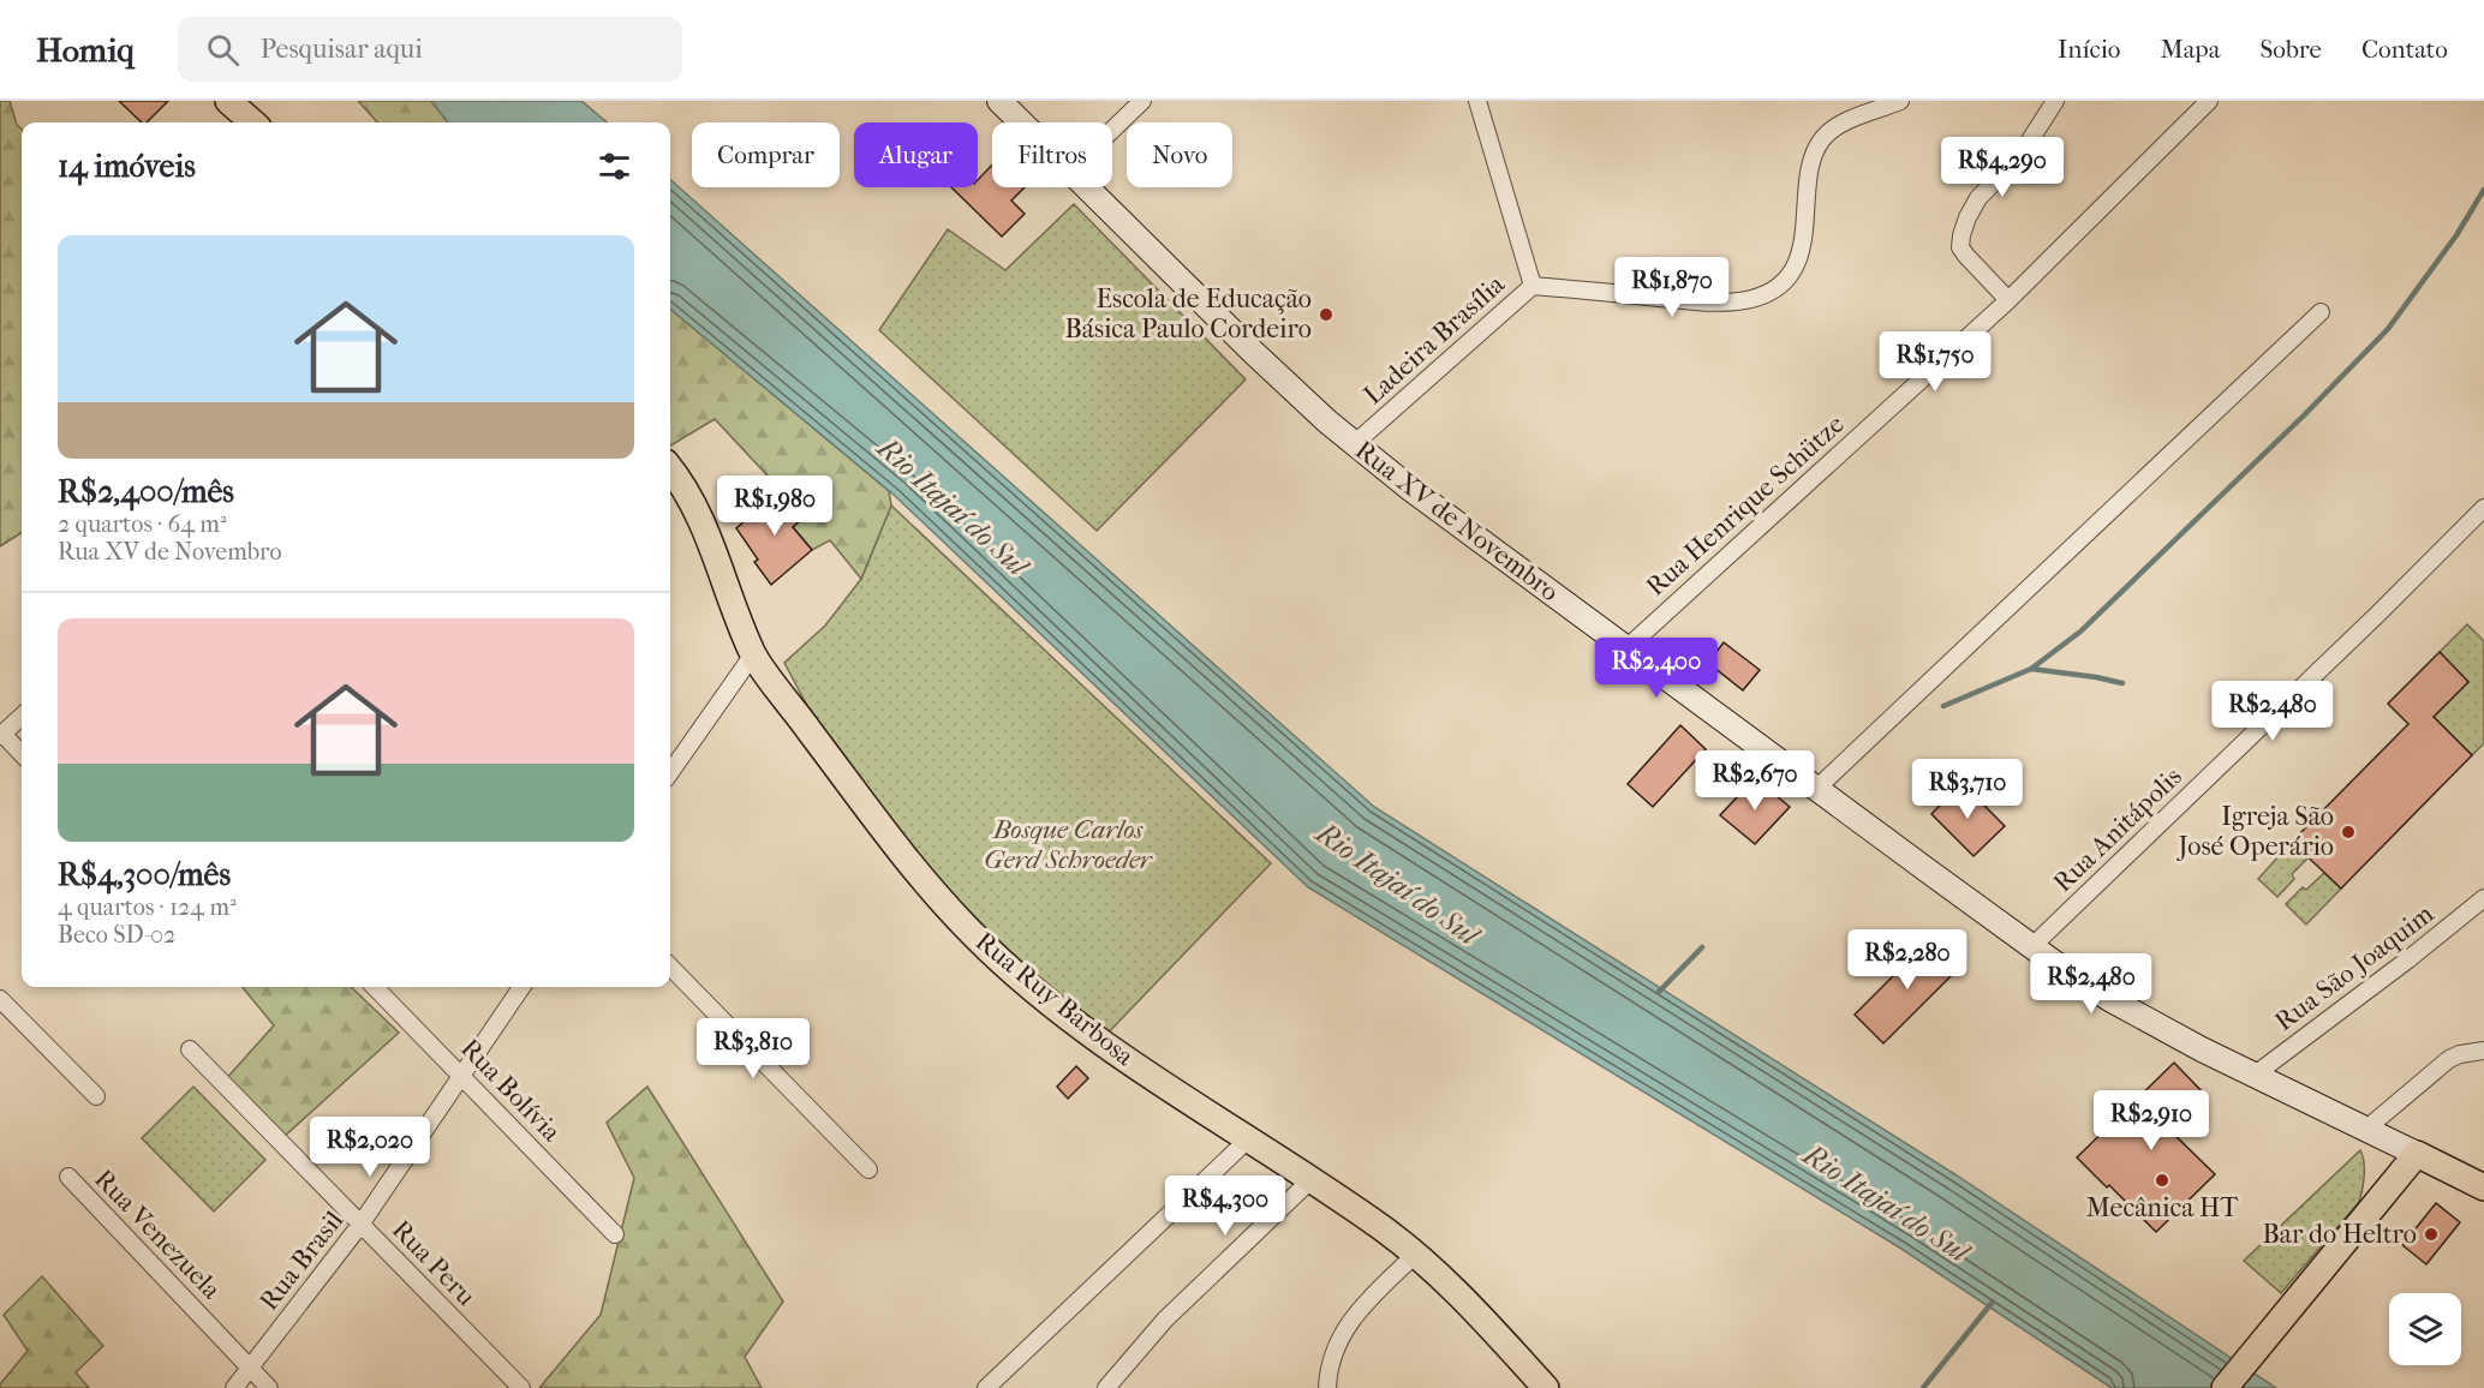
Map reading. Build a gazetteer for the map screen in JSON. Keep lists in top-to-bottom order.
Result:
{
  "streets": {
    "main road": ["Rua XV de Novembro", "Rua Ruy Barbosa"],
    "street": [
      "Ladeira Brasília",
      "Rua Henrique Schütze",
      "Rua Anitápolis",
      "Rua São Joaquim",
      "Rua Bolívia",
      "Rua Venezuela",
      "Rua Brasil",
      "Rua Peru"
    ]
  },
  "crossings": [
    ["Ladeira Brasília", "Rua XV de Novembro"],
    ["Rua Henrique Schütze", "Rua XV de Novembro"],
    ["Rua XV de Novembro", "Rua Anitápolis"],
    ["Rua XV de Novembro", "Rua São Joaquim"],
    ["Rua Bolívia", "Rua Brasil"],
    ["Rua Venezuela", "Rua Brasil"],
    ["Rua Brasil", "Rua Peru"]
  ],
  "water": ["Rio Itajaí do Sul"],
  "parks": ["Bosque Carlos Gerd Schroeder"],
  "places": [
    "Escola de Educação Básica Paulo Cordeiro",
    "Igreja São José Operário",
    "Mecânica HT",
    "Bar do Heltro"
  ],
  "page": {
    "header": "Homiq",
    "search": "Pesquisar aqui",
    "nav": [
      "Início",
      "Mapa",
      "Sobre",
      "Contato"
    ],
    "chip": [
      "Comprar",
      "Alugar",
      "Filtros",
      "Novo"
    ],
    "heading": "14 imóveis",
    "price": [
      "R$4,290",
      "R$1,870",
      "R$1,750",
      "R$1,980",
      "R$2,400",
      "R$2,480",
      "R$2,670",
      "R$3,710",
      "R$2,280",
      "R$2,480",
      "R$3,810",
      "R$2,910",
      "R$2,020",
      "R$4,300"
    ],
    "list": [
      {
        "name": "R$2,400/mês",
        "note": "2 quartos · 64 m² · Rua XV de Novembro"
      },
      {
        "name": "R$4,300/mês",
        "note": "4 quartos · 124 m² · Beco SD-02"
      }
    ]
  }
}
